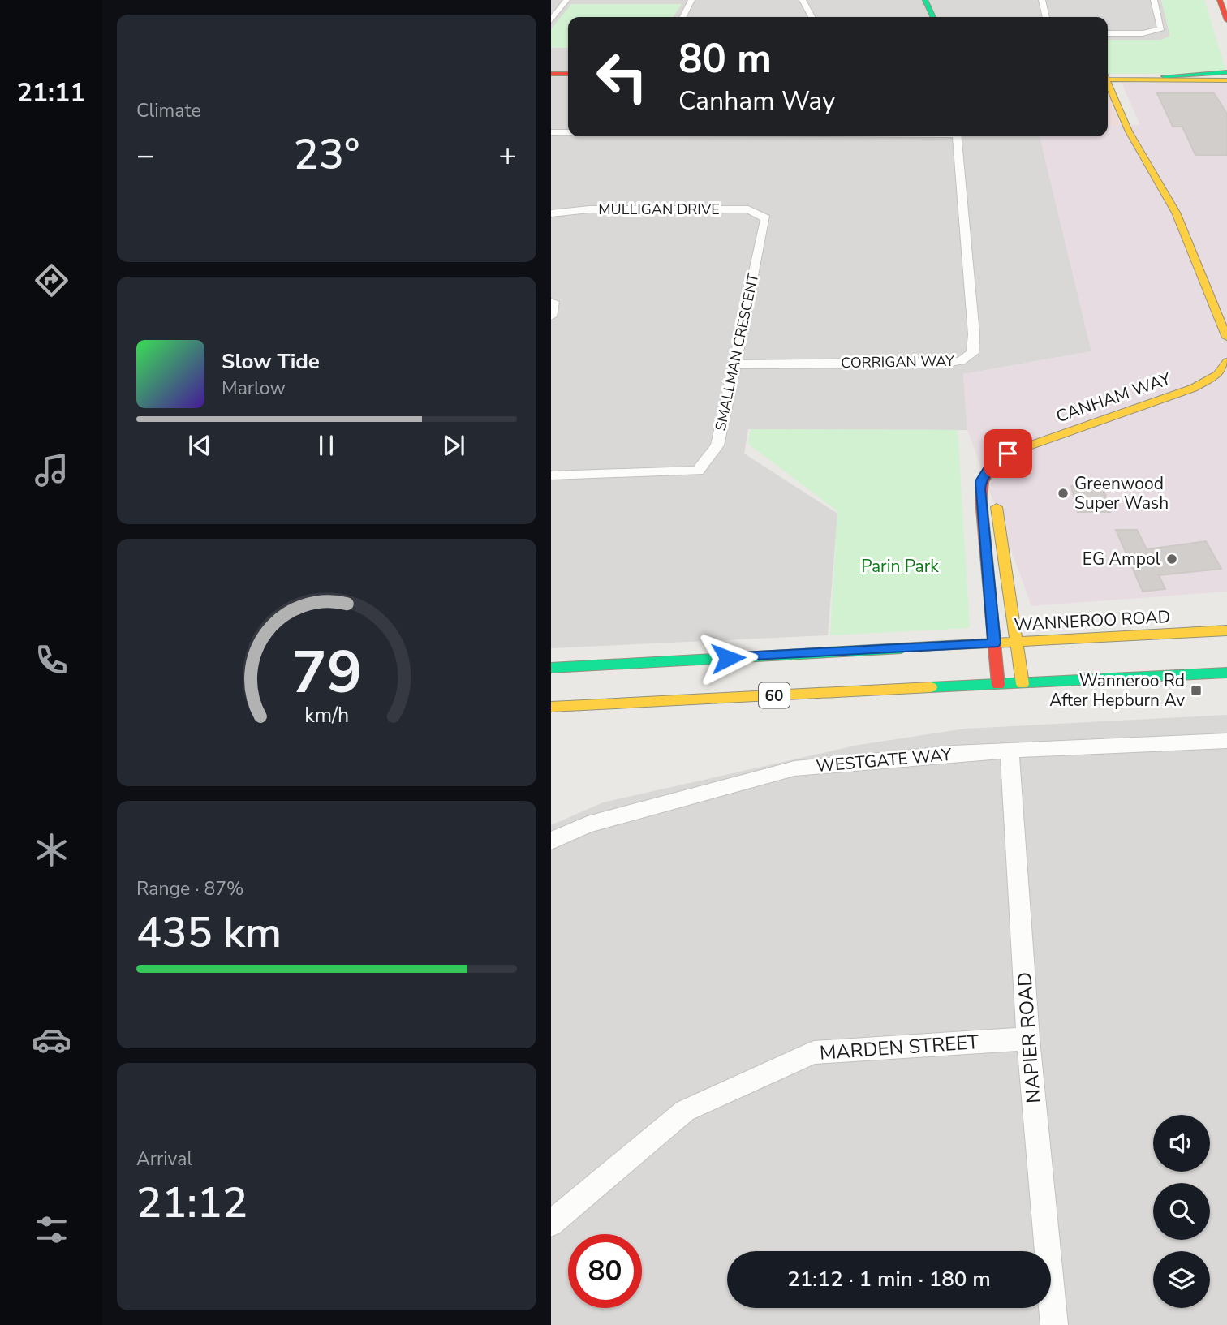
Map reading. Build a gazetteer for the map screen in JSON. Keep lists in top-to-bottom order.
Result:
{
  "streets": {
    "main road": ["CANHAM WAY", "WANNEROO ROAD", "60"],
    "street": [
      "MULLIGAN DRIVE",
      "SMALLMAN CRESCENT",
      "CORRIGAN WAY",
      "WESTGATE WAY",
      "NAPIER ROAD",
      "MARDEN STREET"
    ]
  },
  "crossings": [
    ["MULLIGAN DRIVE", "SMALLMAN CRESCENT"],
    ["SMALLMAN CRESCENT", "CORRIGAN WAY"],
    ["CANHAM WAY", "WANNEROO ROAD"],
    ["CANHAM WAY", "60"],
    ["WESTGATE WAY", "NAPIER ROAD"],
    ["NAPIER ROAD", "MARDEN STREET"]
  ],
  "parks": ["Parin Park"],
  "places": {
    "other": ["Greenwood Super Wash", "EG Ampol"],
    "transit": ["Wanneroo Rd After Hepburn Av"]
  },
  "page": {
    "tabs": "21:11",
    "tile": [
      "Climate",
      ["Range · 87%", "435 km"],
      ["Arrival", "21:12"]
    ],
    "turn": ["80 m", "Canham Way"],
    "heat": ["−", "23°", "+"],
    "song": ["Slow Tide", "Marlow"],
    "limit": "80",
    "trip": "21:12 · 1 min · 180 m",
    "gauge": ["79", "km/h"]
  }
}
